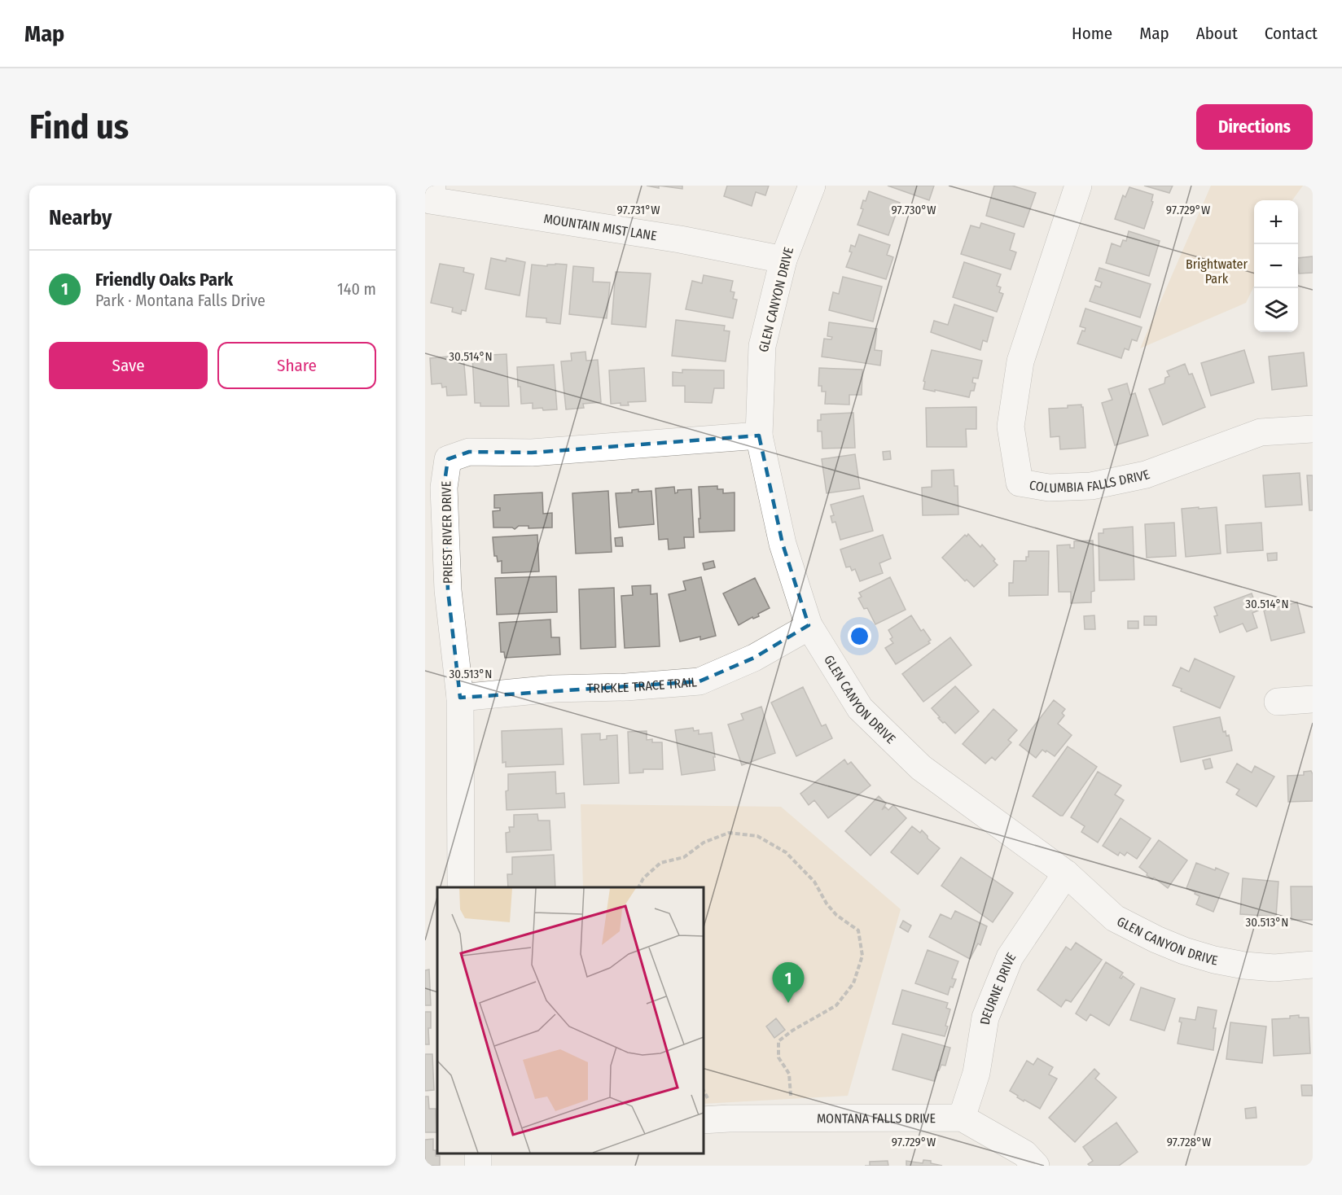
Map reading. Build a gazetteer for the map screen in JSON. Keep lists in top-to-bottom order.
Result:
{
  "streets": {
    "street": [
      "MOUNTAIN MIST LANE",
      "GLEN CANYON DRIVE",
      "COLUMBIA FALLS DRIVE",
      "PRIEST RIVER DRIVE",
      "TRICKLE TRACE TRAIL",
      "DEURNE DRIVE",
      "MONTANA FALLS DRIVE"
    ]
  },
  "crossings": [
    ["MOUNTAIN MIST LANE", "GLEN CANYON DRIVE"],
    ["GLEN CANYON DRIVE", "PRIEST RIVER DRIVE"],
    ["GLEN CANYON DRIVE", "TRICKLE TRACE TRAIL"],
    ["GLEN CANYON DRIVE", "DEURNE DRIVE"],
    ["PRIEST RIVER DRIVE", "TRICKLE TRACE TRAIL"],
    ["DEURNE DRIVE", "MONTANA FALLS DRIVE"]
  ],
  "parks": ["Brightwater Park"],
  "page": {
    "header": "Map",
    "nav": [
      "Home",
      "Map",
      "About",
      "Contact"
    ],
    "buttons": [
      "Directions",
      ["Save", "Share"]
    ],
    "title": "Find us",
    "heading": "Nearby",
    "map_buttons": ["+", "−"],
    "list": [
      {
        "mark": "1",
        "name": "Friendly Oaks Park",
        "note": "Park · Montana Falls Drive",
        "value": "140 m"
      }
    ],
    "pins": "1"
  },
  "coordinates": [
    "97.731°W",
    "97.730°W",
    "97.729°W",
    "30.514°N",
    "30.513°N",
    "97.728°W"
  ]
}
